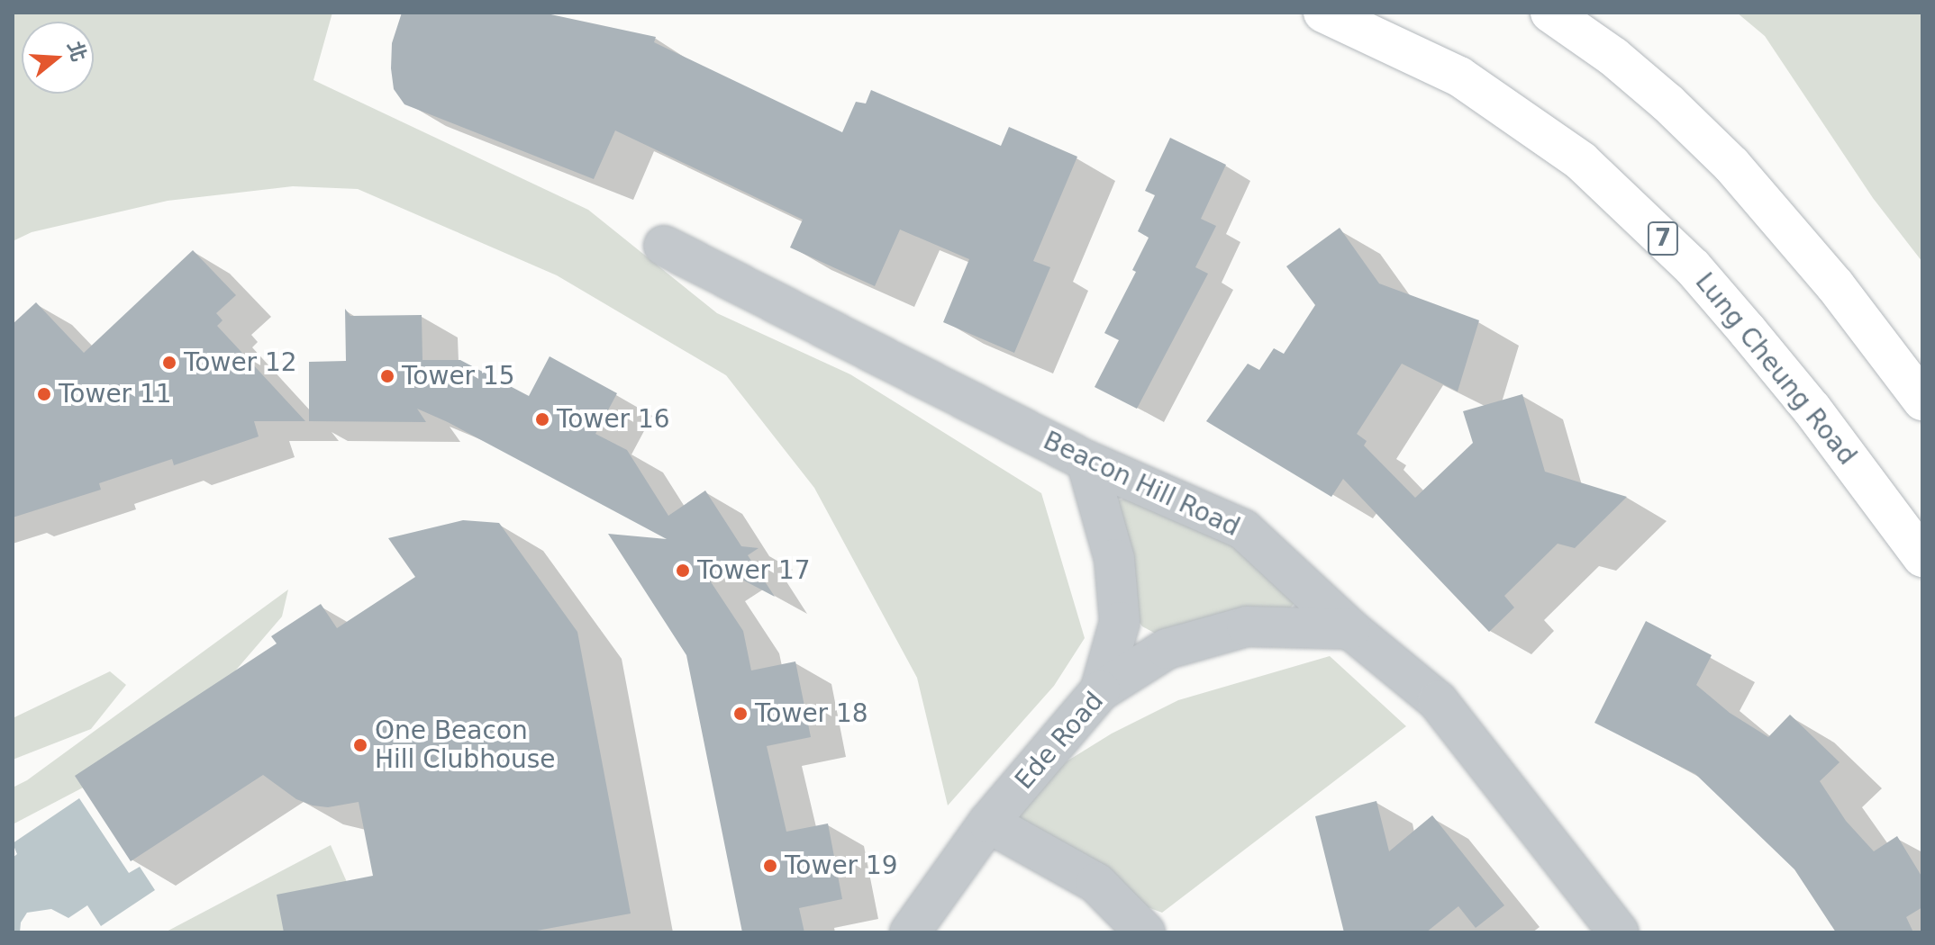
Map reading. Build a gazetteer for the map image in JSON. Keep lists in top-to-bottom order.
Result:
{
  "streets": {
    "highway": ["7", "Lung Cheung Road"],
    "street": ["Beacon Hill Road", "Ede Road"]
  },
  "crossings": [
    ["Beacon Hill Road", "Ede Road"]
  ],
  "places": [
    "Tower 12",
    "Tower 15",
    "Tower 11",
    "Tower 16",
    "Tower 17",
    "Tower 18",
    "One Beacon Hill Clubhouse",
    "Tower 19"
  ],
  "north": "right"
}
